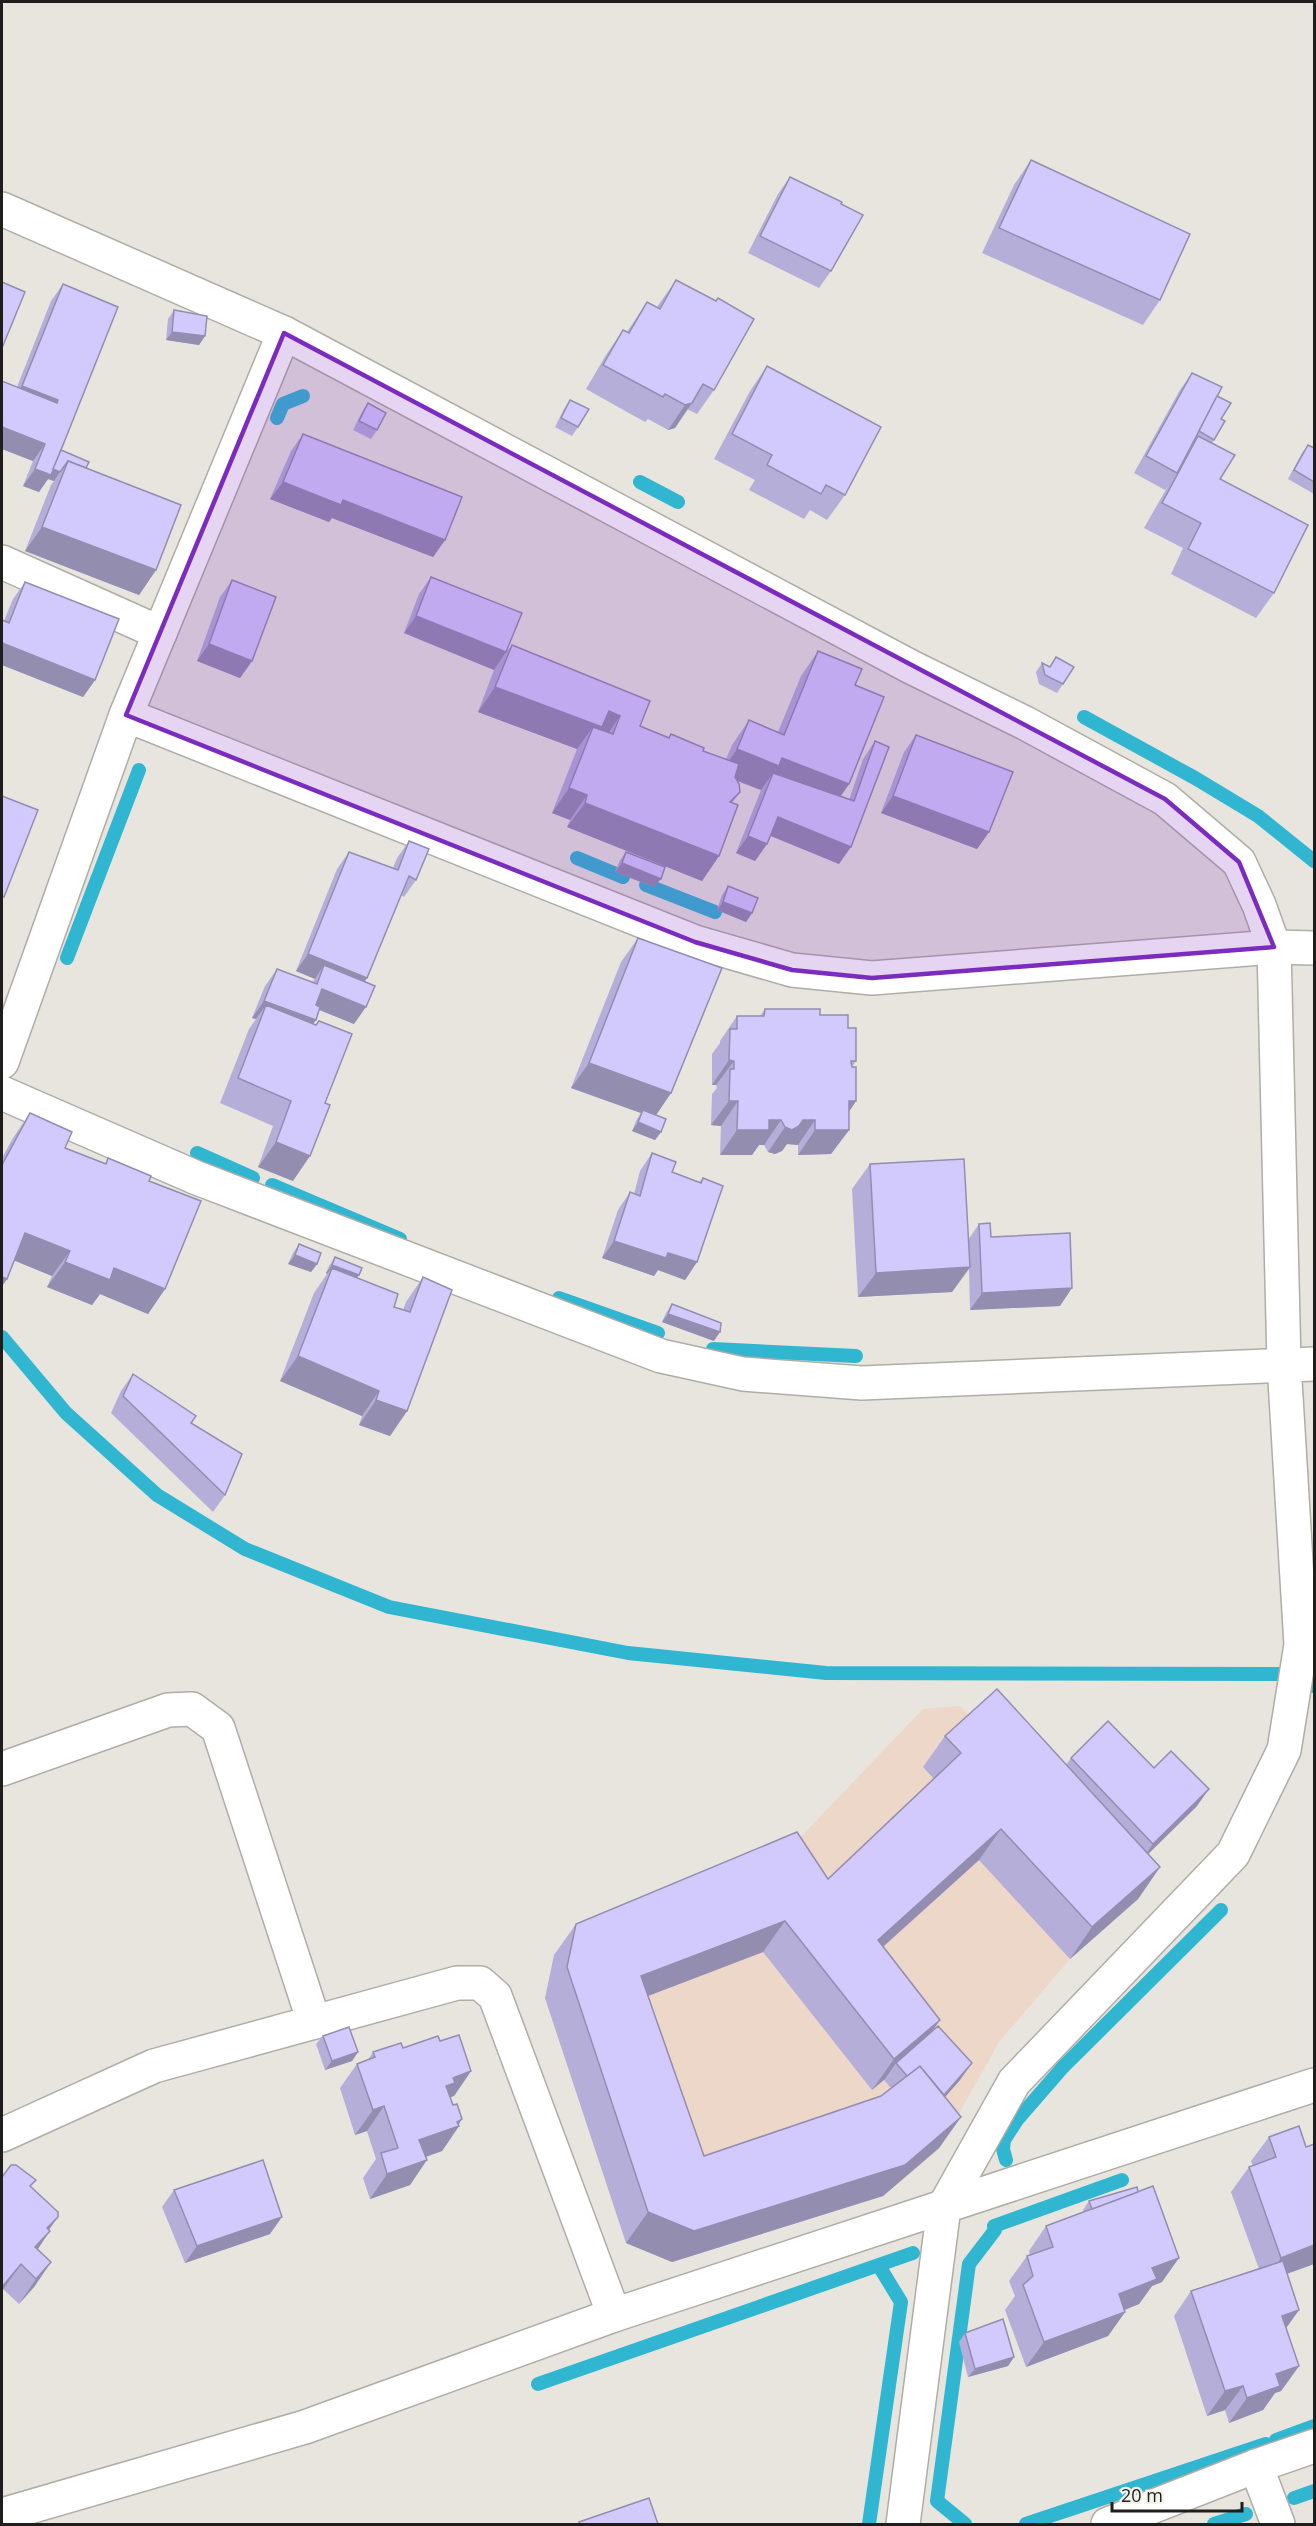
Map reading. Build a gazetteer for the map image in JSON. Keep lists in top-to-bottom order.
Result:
{
  "scale_bar": "20 m"
}
